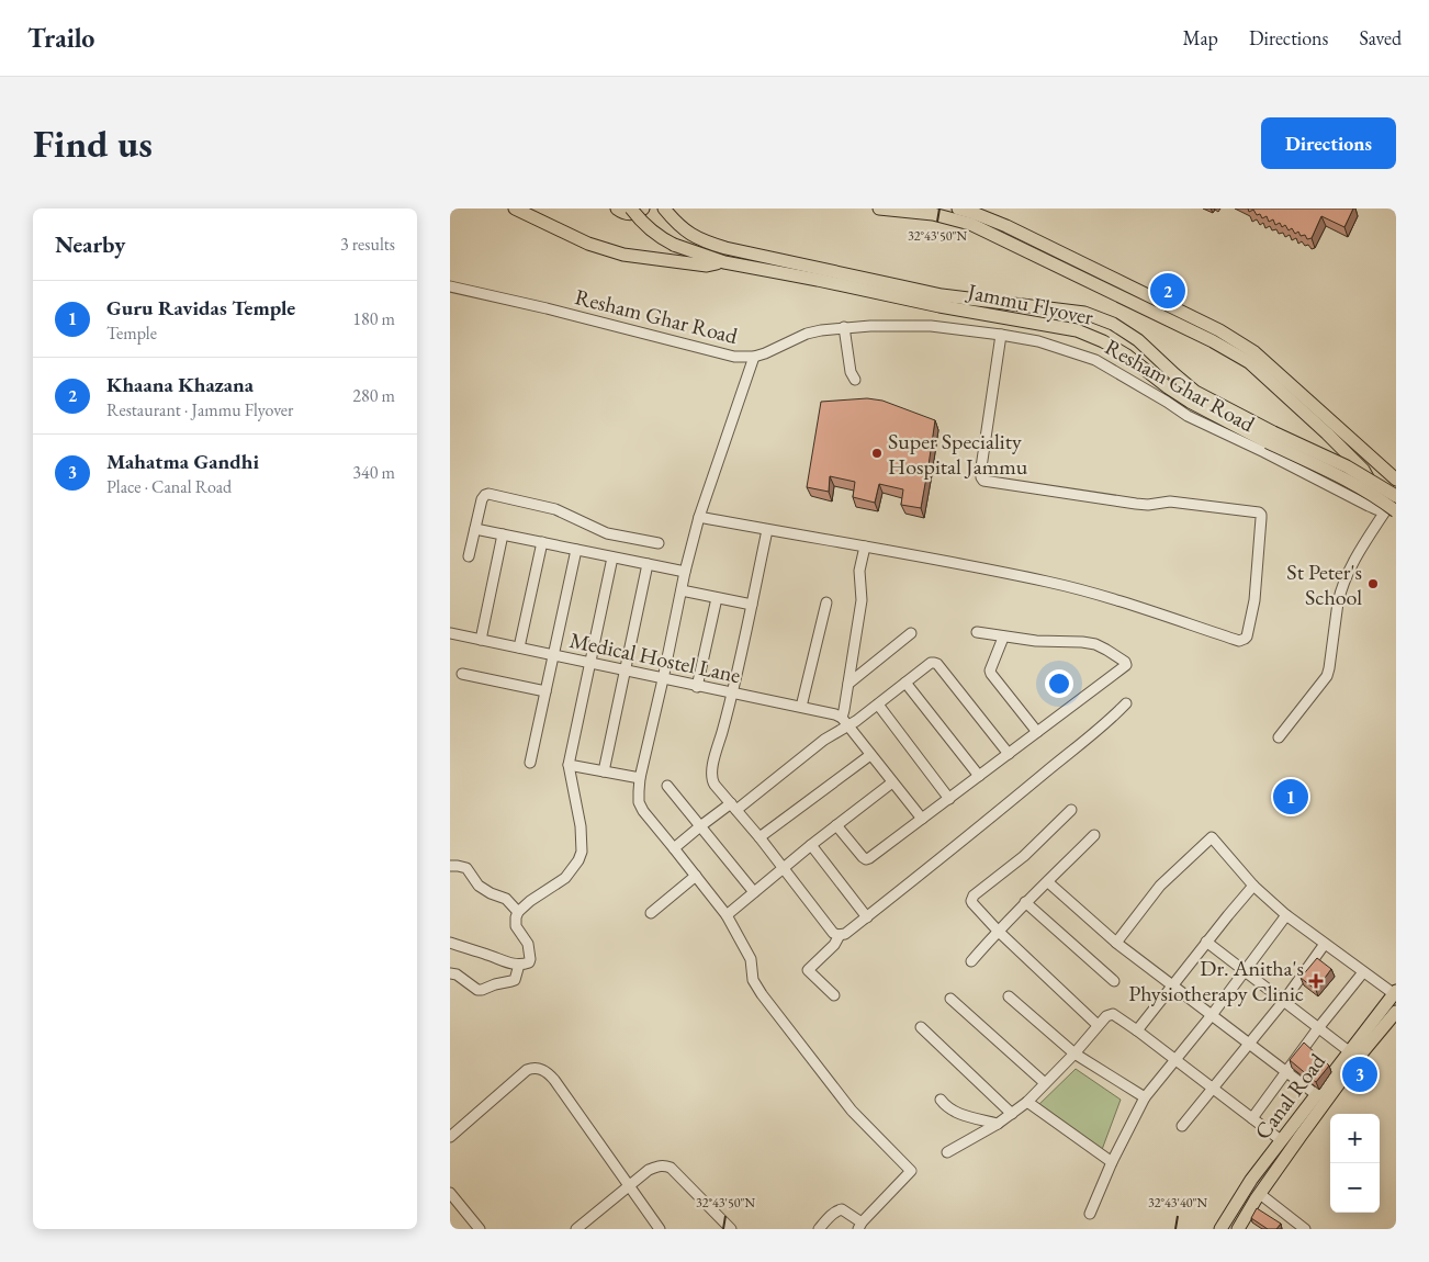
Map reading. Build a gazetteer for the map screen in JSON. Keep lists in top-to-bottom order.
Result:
{
  "streets": {
    "main road": ["Jammu Flyover", "Canal Road"],
    "street": ["Resham Ghar Road", "Medical Hostel Lane"]
  },
  "crossings": [
    ["Jammu Flyover", "Resham Ghar Road"]
  ],
  "places": {
    "other": ["Super Speciality Hospital Jammu", "St Peter's School"],
    "health": ["Dr. Anitha's Physiotherapy Clinic"]
  },
  "page": {
    "header": "Trailo",
    "nav": ["Map", "Directions", "Saved"],
    "buttons": "Directions",
    "title": "Find us",
    "heading": ["Nearby", "3 results"],
    "pins": ["2", "1", "3"],
    "list": [
      {
        "mark": "1",
        "name": "Guru Ravidas Temple",
        "note": "Temple",
        "value": "180 m"
      },
      {
        "mark": "2",
        "name": "Khaana Khazana",
        "note": "Restaurant · Jammu Flyover",
        "value": "280 m"
      },
      {
        "mark": "3",
        "name": "Mahatma Gandhi",
        "note": "Place · Canal Road",
        "value": "340 m"
      }
    ],
    "map_buttons": ["+", "−"]
  },
  "coordinates": ["32°43'50\"N", "32°43'40\"N"]
}
